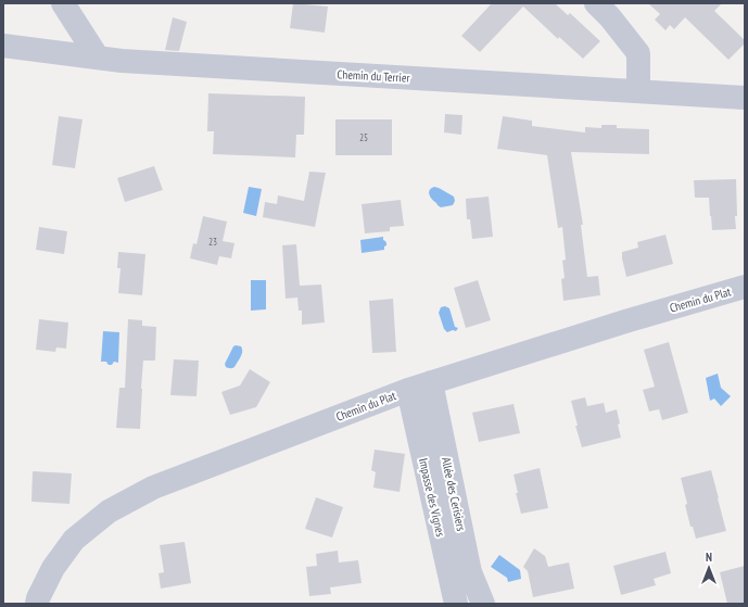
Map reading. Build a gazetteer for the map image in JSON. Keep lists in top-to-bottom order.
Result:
{
  "streets": {
    "street": [
      "Chemin du Terrier",
      "Chemin du Plat",
      "Allée des Cerisiers",
      "Impasse des Vignes"
    ]
  },
  "crossings": [
    ["Chemin du Plat", "Allée des Cerisiers"],
    ["Chemin du Plat", "Impasse des Vignes"]
  ],
  "house_numbers": ["25", "23"],
  "north": "top"
}
